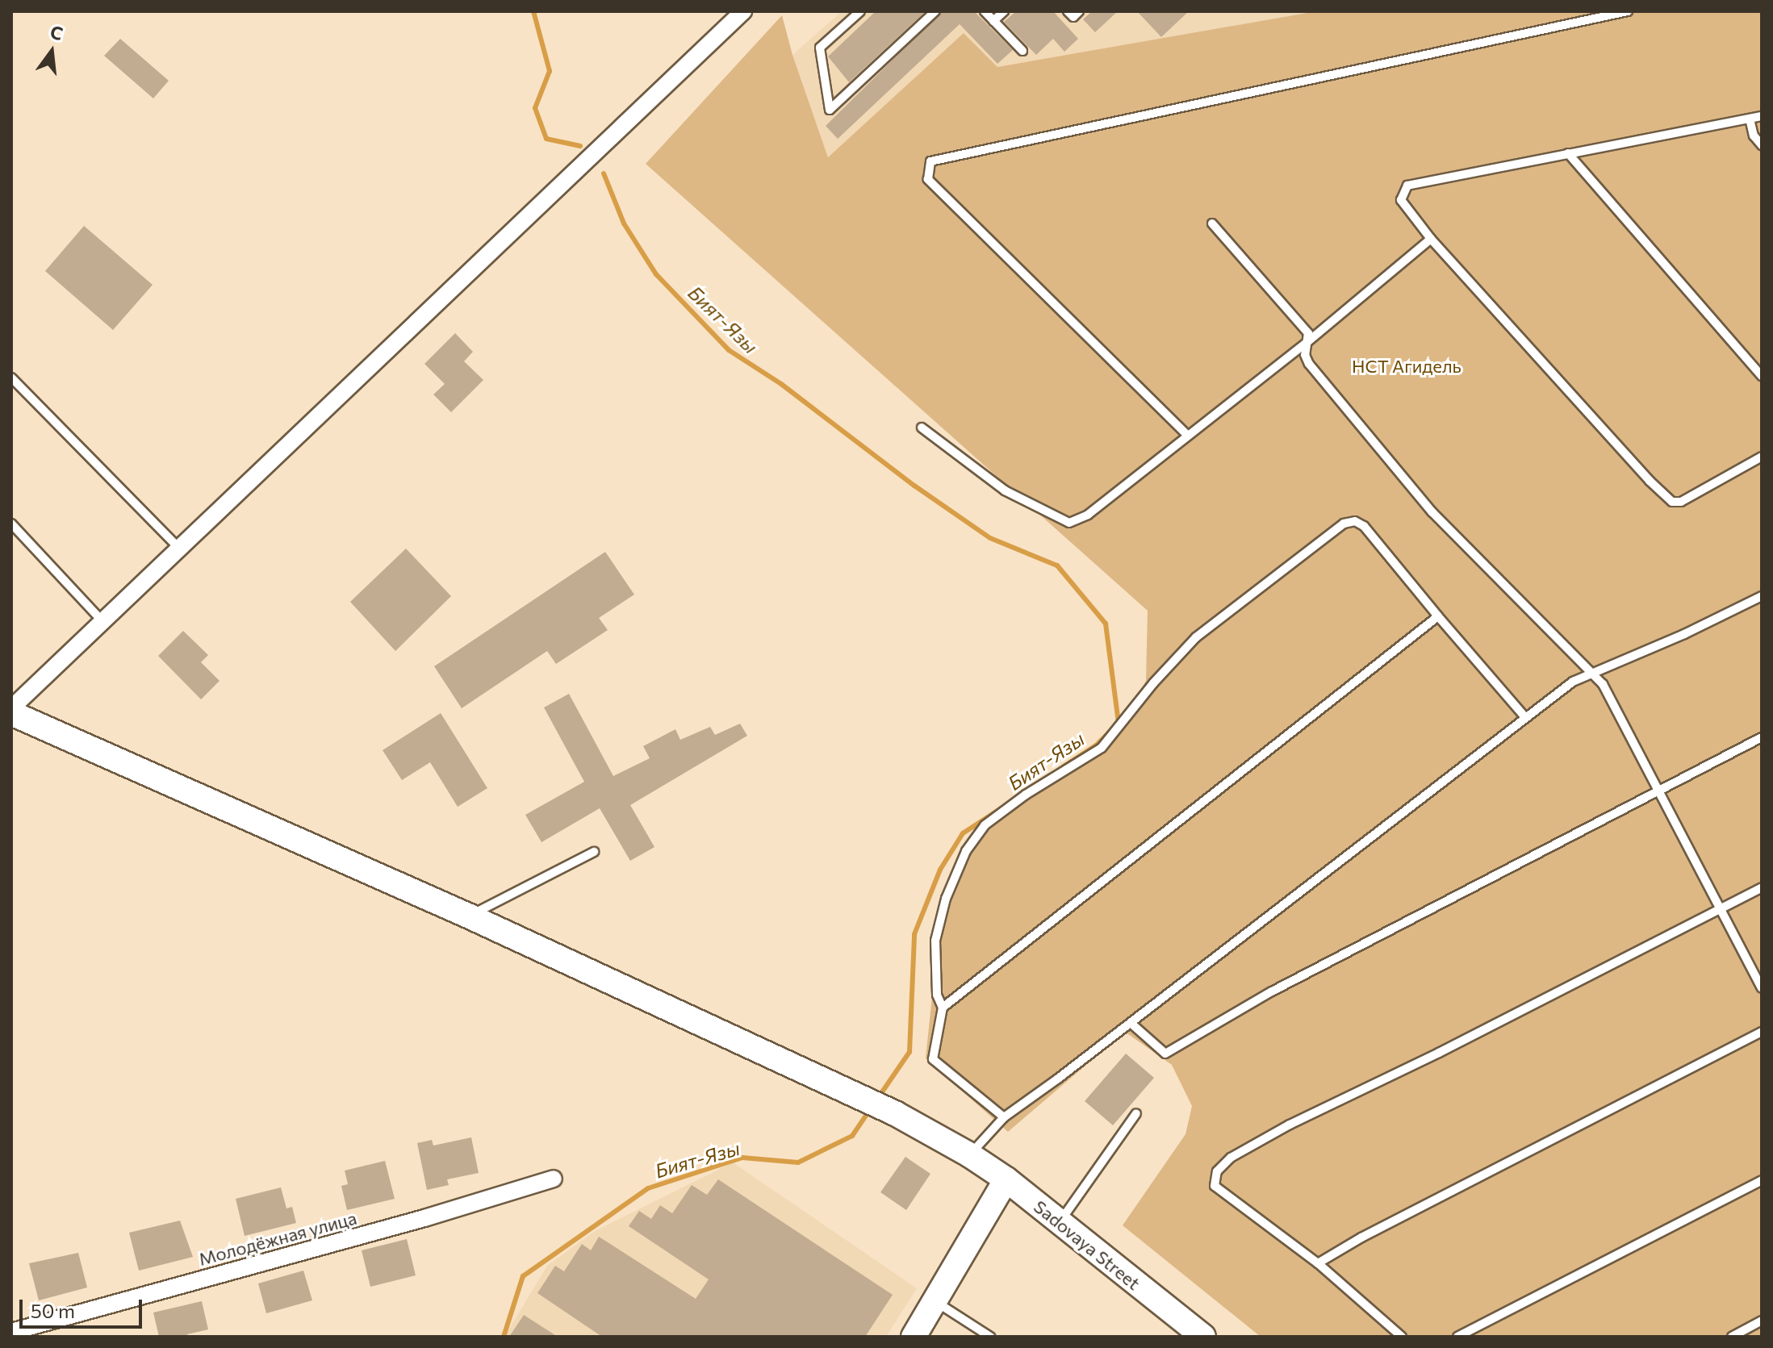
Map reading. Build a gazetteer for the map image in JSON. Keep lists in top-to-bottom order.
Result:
{
  "streets": {
    "main road": ["Sadovaya Street"],
    "street": ["Молодёжная улица"]
  },
  "water": ["Бият-Язы"],
  "parks": ["НСТ Агидель"],
  "scale_bar": "50 m",
  "north": "top"
}
